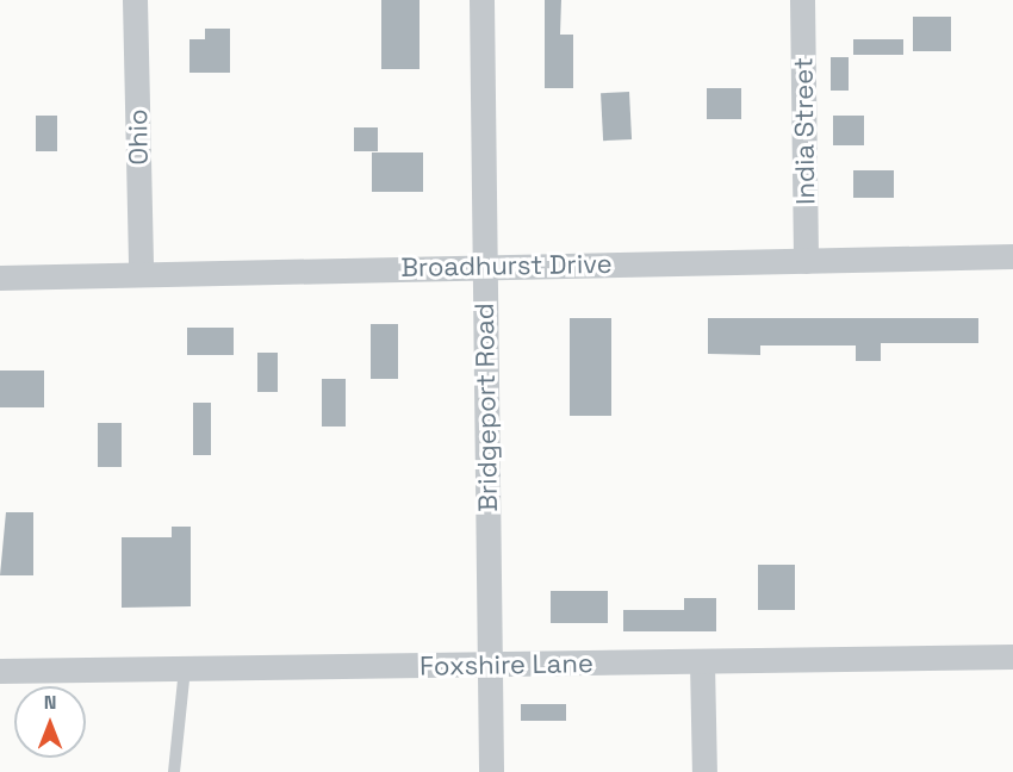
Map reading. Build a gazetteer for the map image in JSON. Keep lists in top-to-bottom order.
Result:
{
  "streets": {
    "street": [
      "India Street",
      "Ohio",
      "Broadhurst Drive",
      "Bridgeport Road",
      "Foxshire Lane"
    ]
  },
  "crossings": [
    ["India Street", "Broadhurst Drive"],
    ["Ohio", "Broadhurst Drive"],
    ["Broadhurst Drive", "Bridgeport Road"],
    ["Bridgeport Road", "Foxshire Lane"]
  ],
  "north": "top"
}
